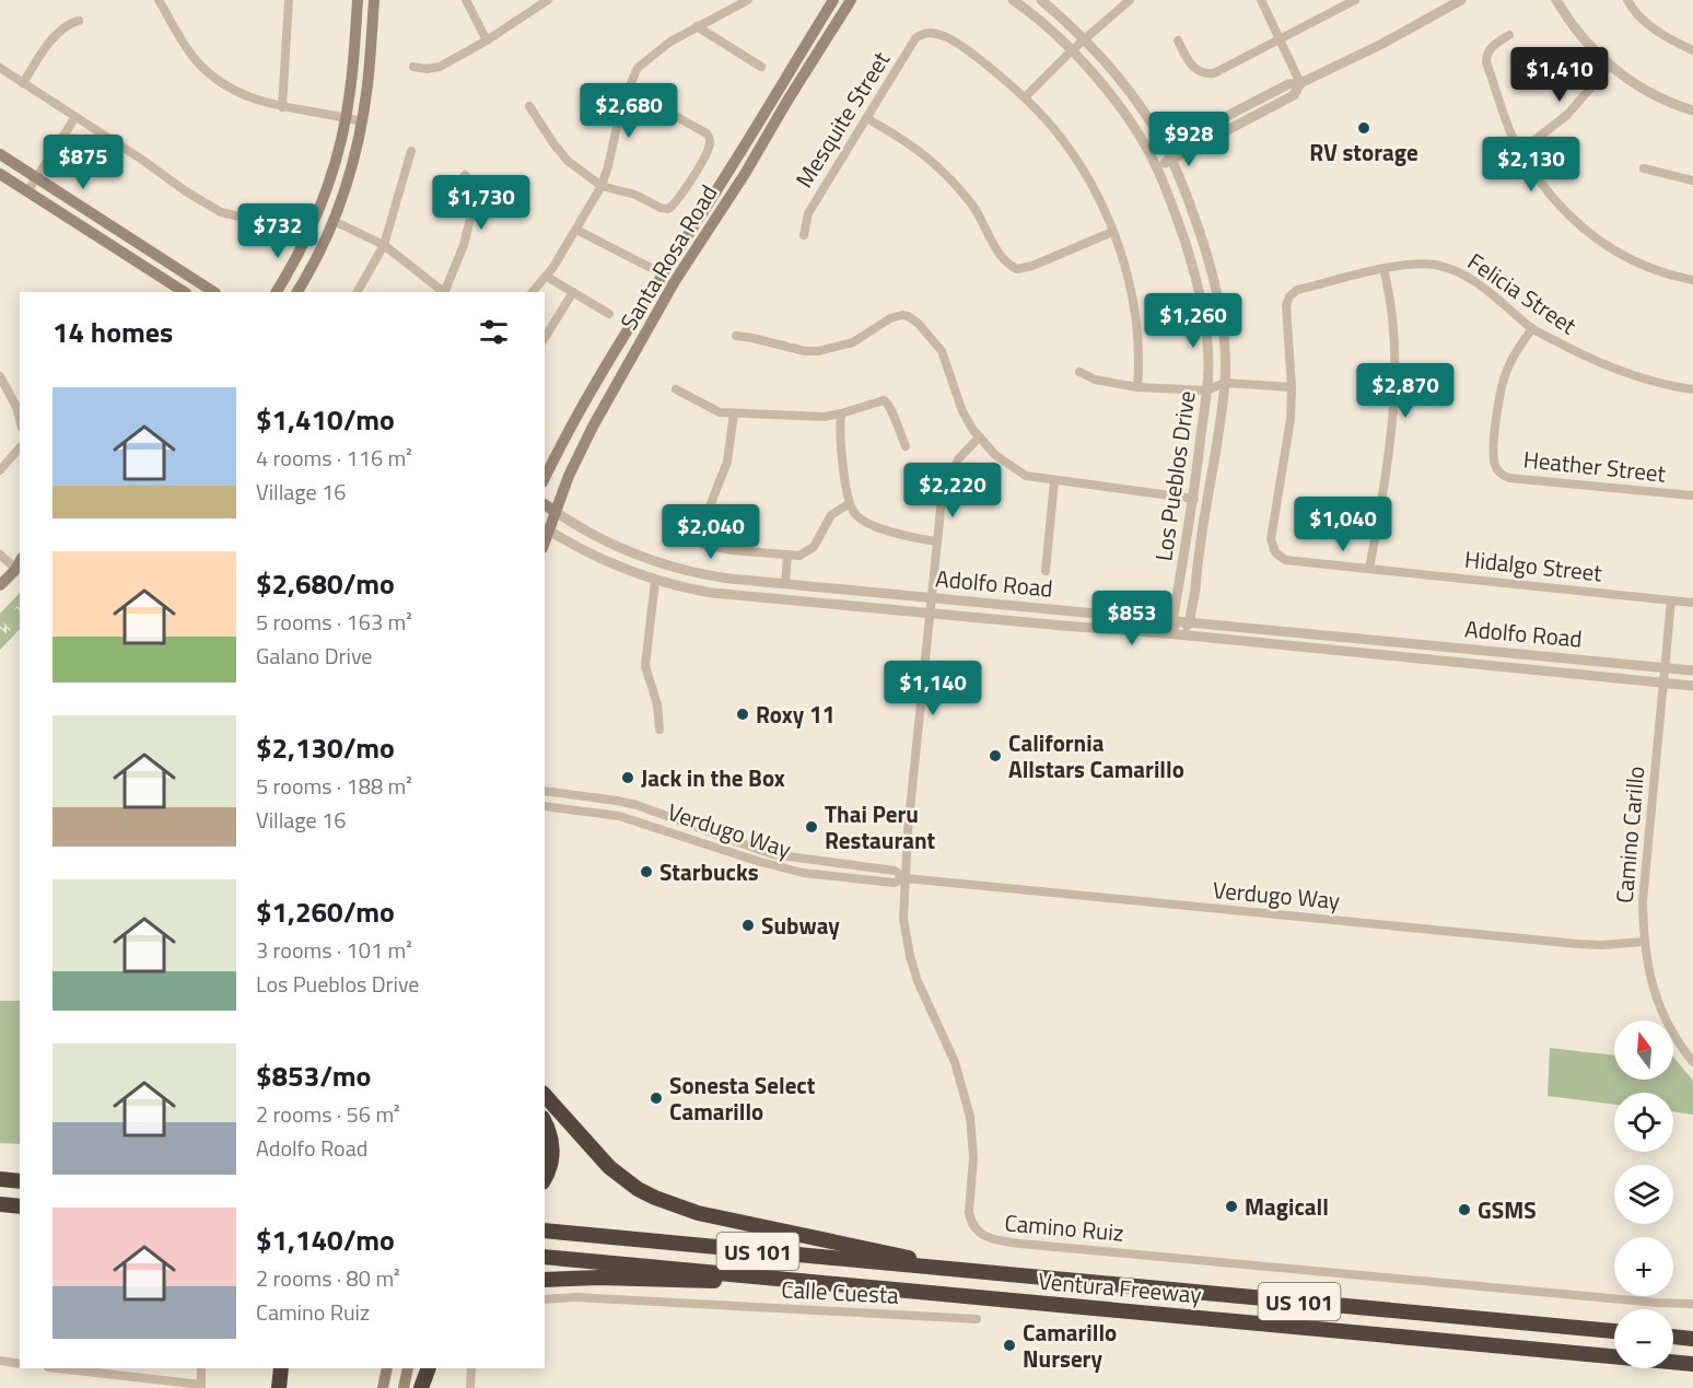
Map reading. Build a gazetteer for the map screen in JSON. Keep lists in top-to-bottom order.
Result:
{
  "streets": {
    "highway": ["US 101", "Ventura Freeway"],
    "main road": ["Santa Rosa Road", "Adolfo Road"],
    "street": [
      "Mesquite Street",
      "Felicia Street",
      "Heather Street",
      "Los Pueblos Drive",
      "Hidalgo Street",
      "Verdugo Way",
      "Camino Carillo",
      "Camino Ruiz",
      "Calle Cuesta"
    ]
  },
  "crossings": [
    ["Santa Rosa Road", "Adolfo Road"],
    ["Felicia Street", "Heather Street"],
    ["Felicia Street", "Hidalgo Street"],
    ["Los Pueblos Drive", "Adolfo Road"],
    ["Hidalgo Street", "Camino Carillo"],
    ["Adolfo Road", "Camino Carillo"],
    ["Adolfo Road", "Camino Ruiz"],
    ["Verdugo Way", "Camino Carillo"],
    ["Verdugo Way", "Camino Ruiz"]
  ],
  "places": [
    "RV storage",
    "Roxy 11",
    "California Allstars Camarillo",
    "Jack in the Box",
    "Thai Peru Restaurant",
    "Starbucks",
    "Subway",
    "Sonesta Select Camarillo",
    "Magicall",
    "GSMS",
    "Camarillo Nursery"
  ],
  "north": "top",
  "page": {
    "price": [
      "$1,410",
      "$2,680",
      "$928",
      "$875",
      "$2,130",
      "$1,730",
      "$732",
      "$1,260",
      "$2,870",
      "$2,220",
      "$1,040",
      "$2,040",
      "$853",
      "$1,140"
    ],
    "heading": "14 homes",
    "list": [
      {
        "name": "$1,410/mo",
        "note": "4 rooms · 116 m² · Village 16"
      },
      {
        "name": "$2,680/mo",
        "note": "5 rooms · 163 m² · Galano Drive"
      },
      {
        "name": "$2,130/mo",
        "note": "5 rooms · 188 m² · Village 16"
      },
      {
        "name": "$1,260/mo",
        "note": "3 rooms · 101 m² · Los Pueblos Drive"
      },
      {
        "name": "$853/mo",
        "note": "2 rooms · 56 m² · Adolfo Road"
      },
      {
        "name": "$1,140/mo",
        "note": "2 rooms · 80 m² · Camino Ruiz"
      }
    ],
    "map_buttons": ["+", "−"]
  }
}
